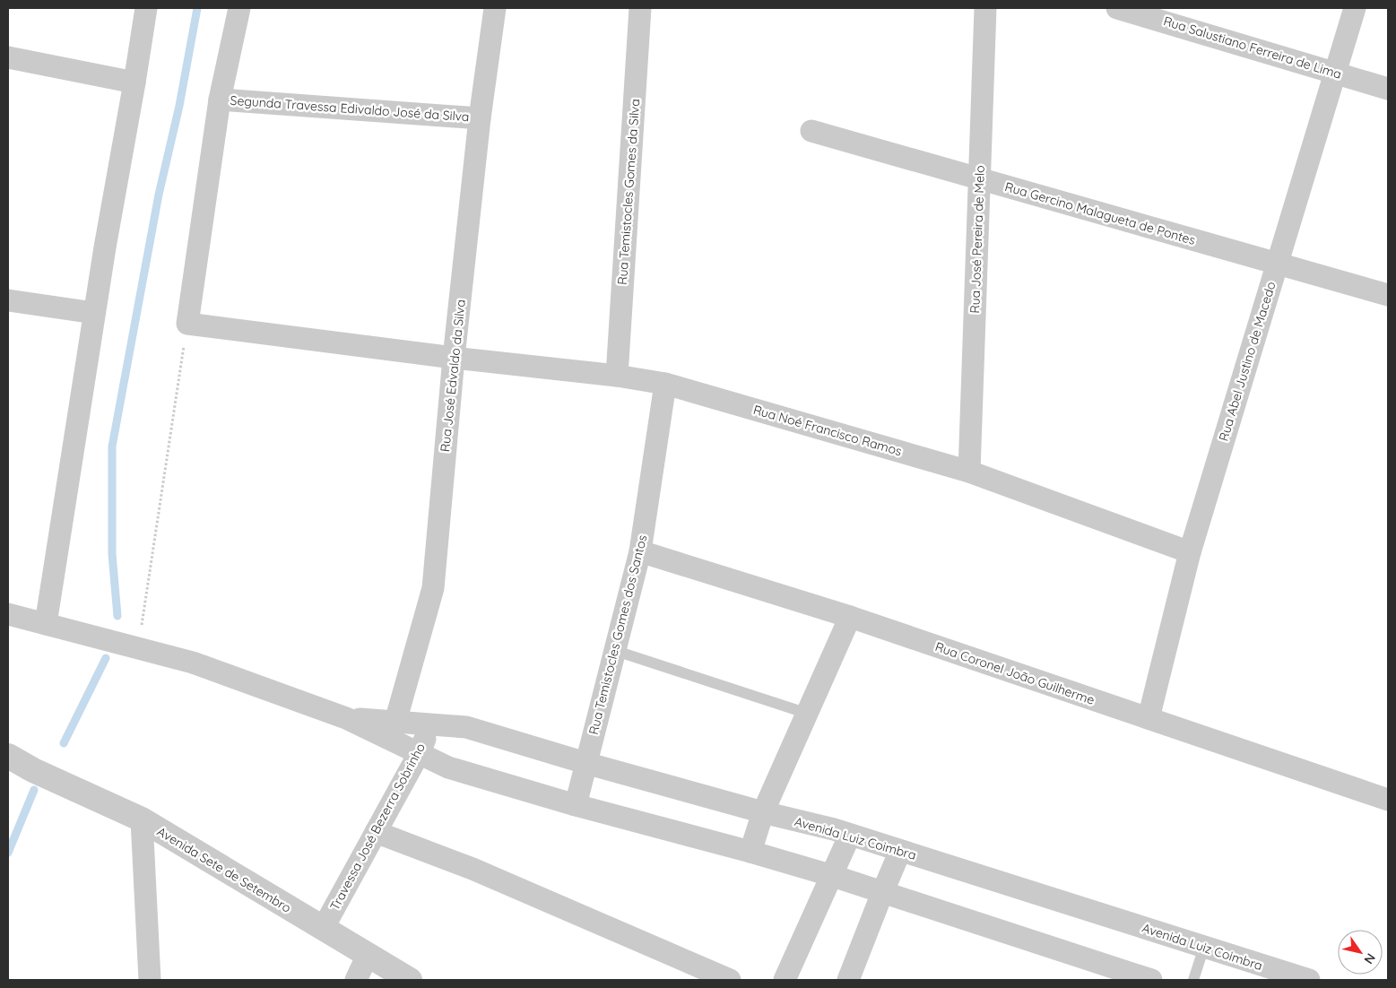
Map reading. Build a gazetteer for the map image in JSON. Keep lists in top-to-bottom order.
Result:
{
  "streets": {
    "street": [
      "Rua Salustiano Ferreira de Lima",
      "Segunda Travessa Edivaldo José da Silva",
      "Rua Temistocles Gomes da Silva",
      "Rua Gercino Malagueta de Pontes",
      "Rua José Pereira de Melo",
      "Rua Abel Justino de Macedo",
      "Rua José Edvaldo da Silva",
      "Rua Noé Francisco Ramos",
      "Rua Temistocles Gomes dos Santos",
      "Rua Coronel João Guilherme",
      "Travessa José Bezerra Sobrinho",
      "Avenida Luiz Coimbra",
      "Avenida Sete de Setembro"
    ]
  },
  "crossings": [
    ["Rua Salustiano Ferreira de Lima", "Rua Abel Justino de Macedo"],
    ["Segunda Travessa Edivaldo José da Silva", "Rua José Edvaldo da Silva"],
    ["Rua Temistocles Gomes da Silva", "Rua Noé Francisco Ramos"],
    ["Rua Gercino Malagueta de Pontes", "Rua José Pereira de Melo"],
    ["Rua Gercino Malagueta de Pontes", "Rua Abel Justino de Macedo"],
    ["Rua José Pereira de Melo", "Rua Noé Francisco Ramos"],
    ["Rua Abel Justino de Macedo", "Rua Noé Francisco Ramos"],
    ["Rua Abel Justino de Macedo", "Rua Coronel João Guilherme"],
    ["Rua José Edvaldo da Silva", "Rua Noé Francisco Ramos"],
    ["Rua José Edvaldo da Silva", "Avenida Luiz Coimbra"],
    ["Rua Noé Francisco Ramos", "Rua Temistocles Gomes dos Santos"],
    ["Rua Temistocles Gomes dos Santos", "Rua Coronel João Guilherme"],
    ["Rua Temistocles Gomes dos Santos", "Avenida Luiz Coimbra"],
    ["Travessa José Bezerra Sobrinho", "Avenida Luiz Coimbra"],
    ["Travessa José Bezerra Sobrinho", "Avenida Sete de Setembro"]
  ],
  "north": "bottom right"
}
